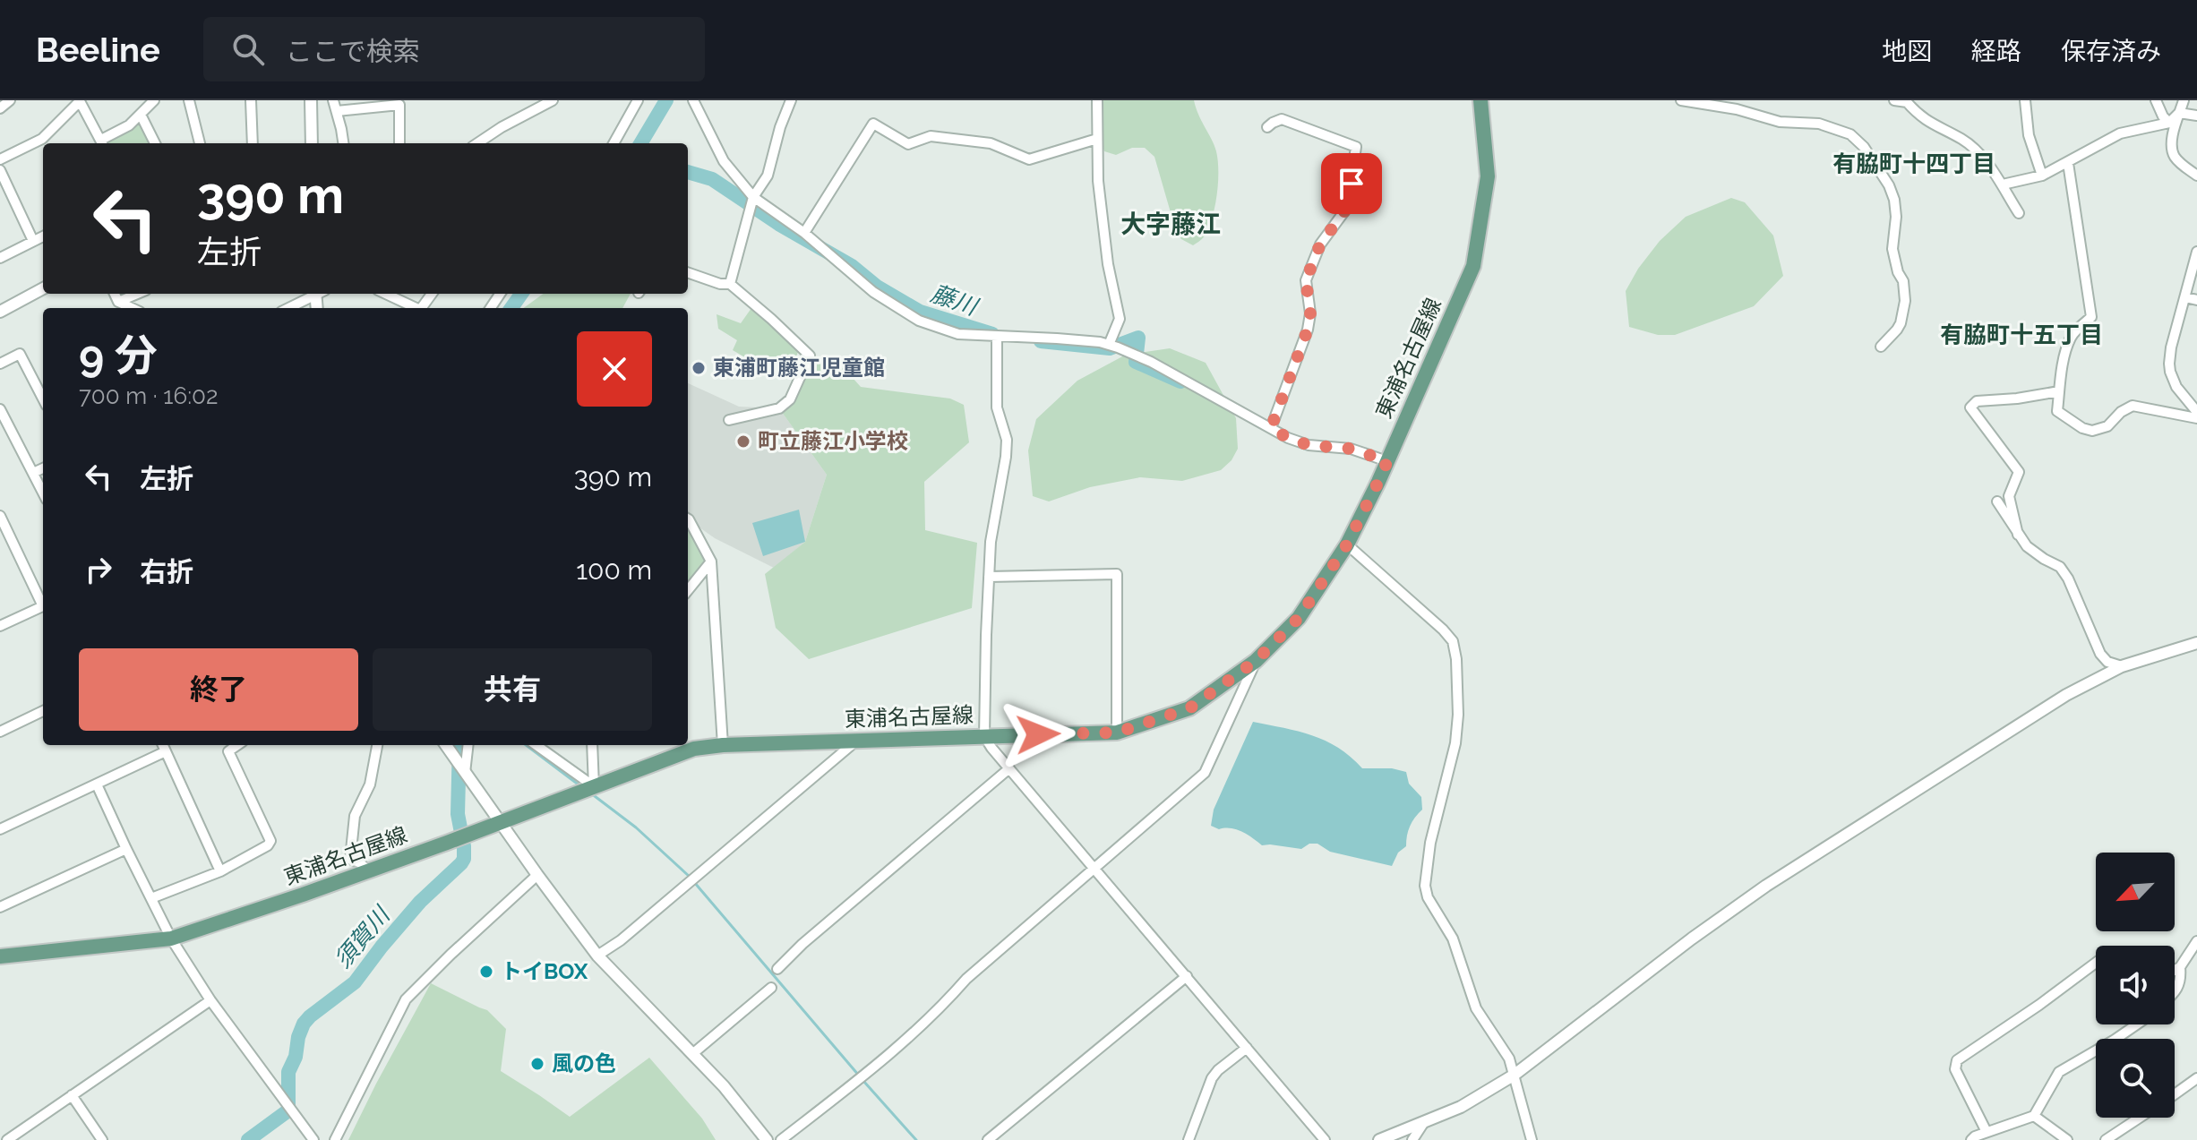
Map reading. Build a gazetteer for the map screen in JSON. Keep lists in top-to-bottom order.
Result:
{
  "streets": {
    "main road": ["東浦名古屋線"]
  },
  "districts": ["有脇町十四丁目", "大字藤江", "有脇町十五丁目"],
  "water": ["藤川", "須賀川"],
  "places": [
    "東浦町藤江児童館",
    "町立藤江小学校",
    "トイBOX",
    "風の色"
  ],
  "north": "bottom left",
  "page": {
    "header": "Beeline",
    "search": "ここで検索",
    "nav": ["地図", "経路", "保存済み"],
    "turn": ["390 m", "左折"],
    "heading": ["9 分", "700 m · 16:02"],
    "list": [
      {
        "name": "左折",
        "value": "390 m"
      },
      {
        "name": "右折",
        "value": "100 m"
      }
    ],
    "buttons": ["終了", "共有"]
  }
}
